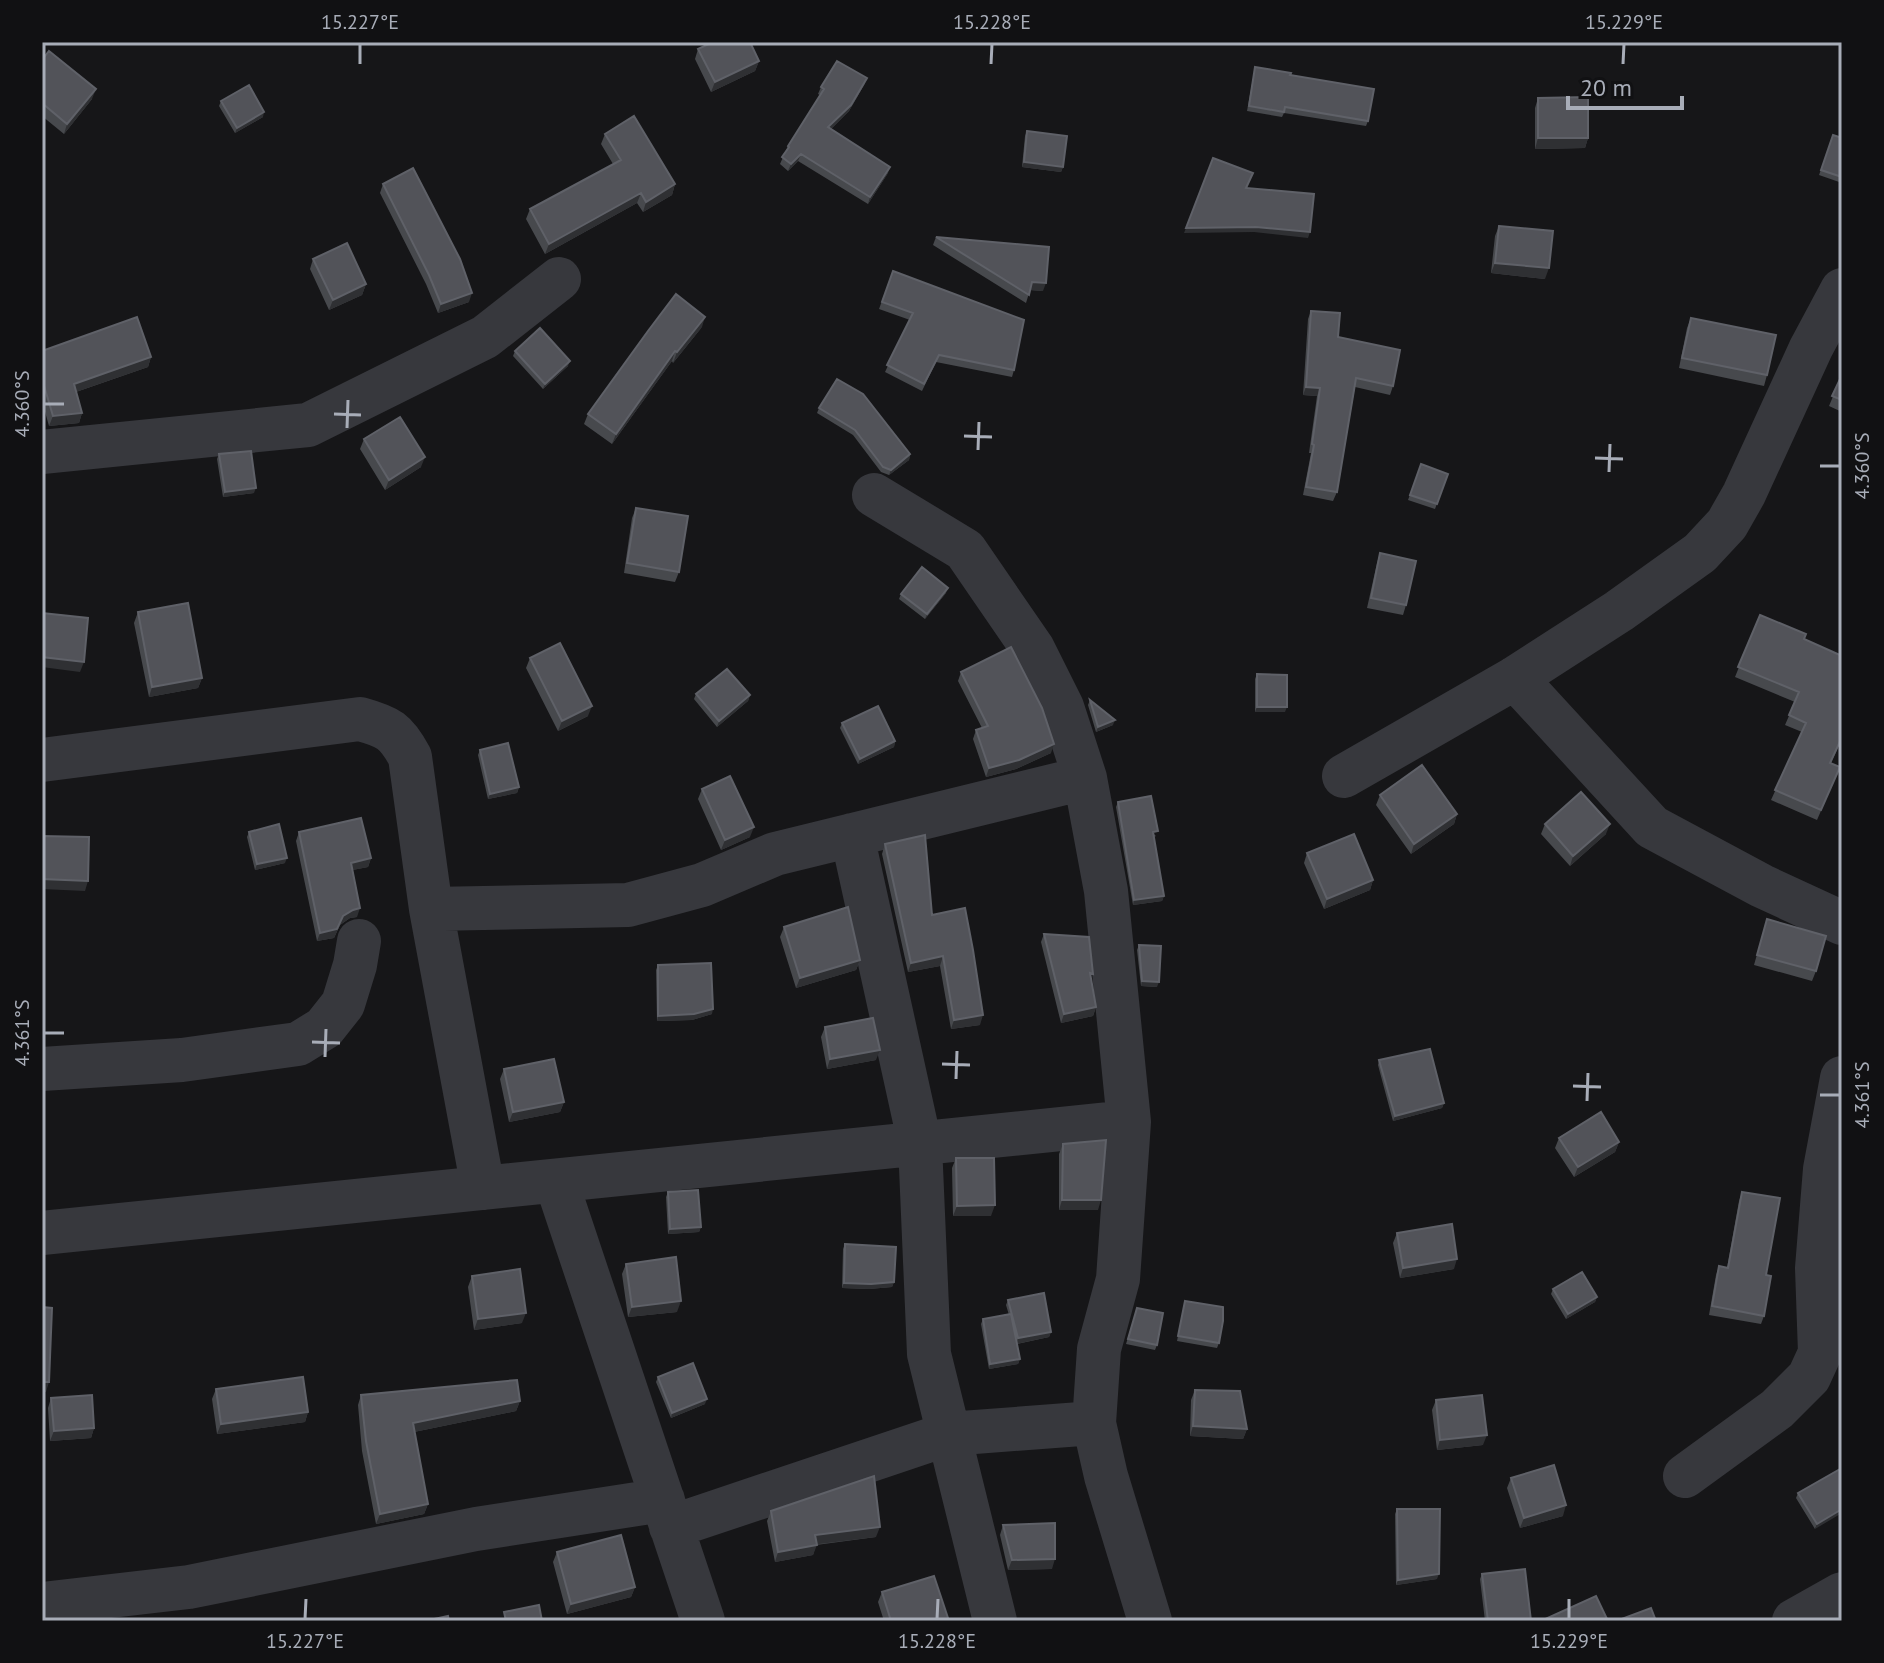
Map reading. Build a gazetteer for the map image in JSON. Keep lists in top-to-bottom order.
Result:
{
  "scale_bar": "20 m",
  "coordinates": [
    "15.227°E",
    "15.228°E",
    "15.229°E",
    "4.360°S",
    "4.361°S"
  ]
}
